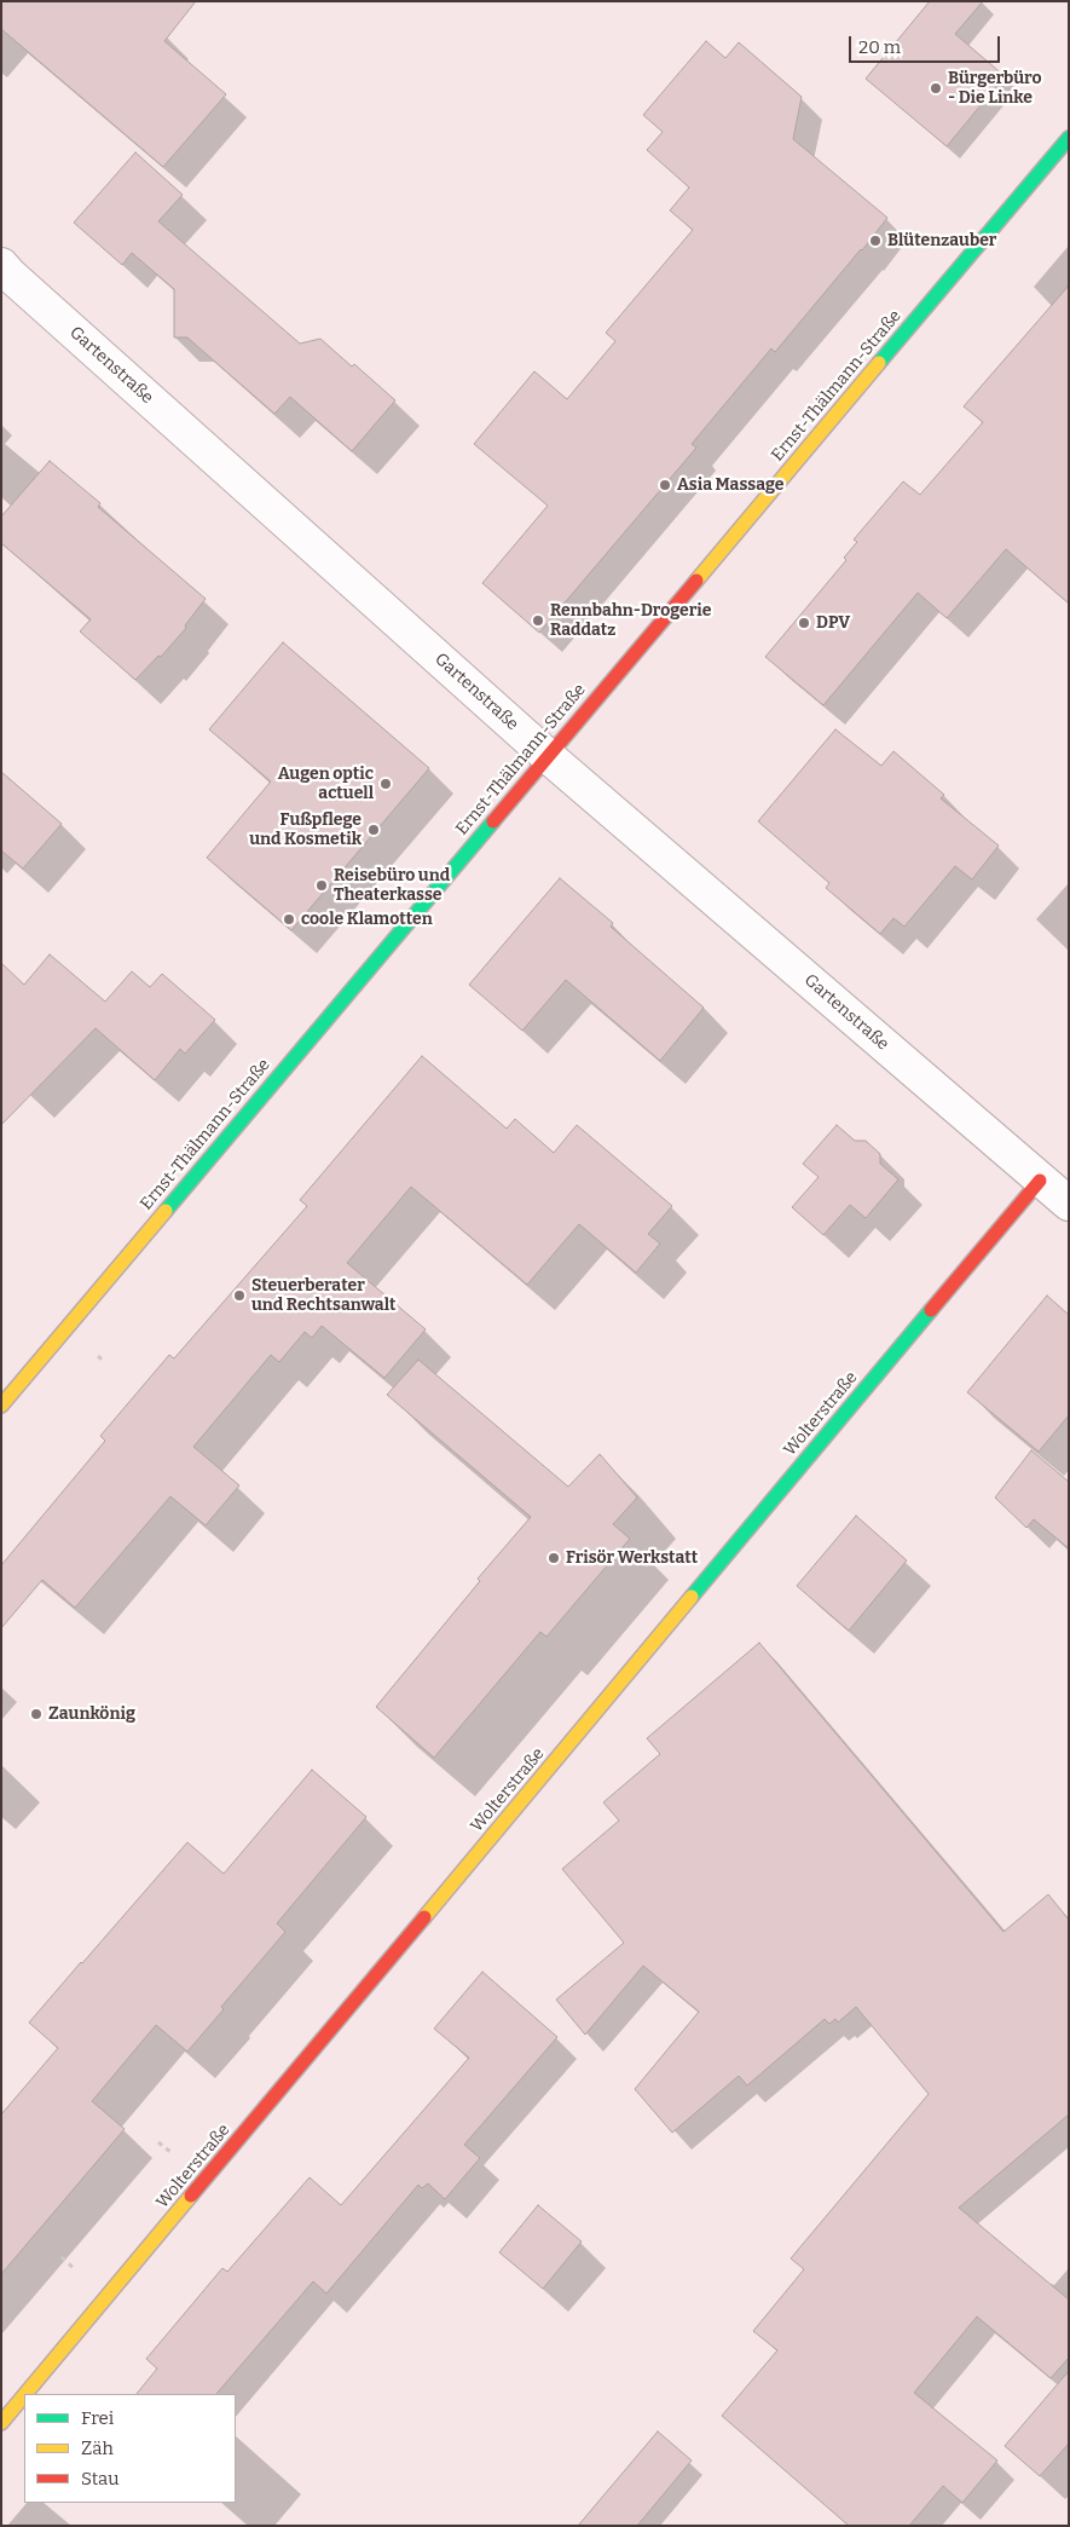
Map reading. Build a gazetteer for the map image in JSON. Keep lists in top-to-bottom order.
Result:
{
  "streets": {
    "street": ["Gartenstraße", "Ernst-Thälmann-Straße", "Wolterstraße"]
  },
  "crossings": [
    ["Gartenstraße", "Ernst-Thälmann-Straße"],
    ["Gartenstraße", "Wolterstraße"]
  ],
  "places": [
    "Bürgerbüro - Die Linke",
    "Blütenzauber",
    "Asia Massage",
    "Rennbahn-Drogerie Raddatz",
    "DPV",
    "Augen optic actuell",
    "Fußpflege und Kosmetik",
    "Reisebüro und Theaterkasse",
    "coole Klamotten",
    "Steuerberater und Rechtsanwalt",
    "Frisör Werkstatt",
    "Zaunkönig"
  ],
  "legend": ["Frei", "Zäh", "Stau"],
  "scale_bar": "20 m"
}
